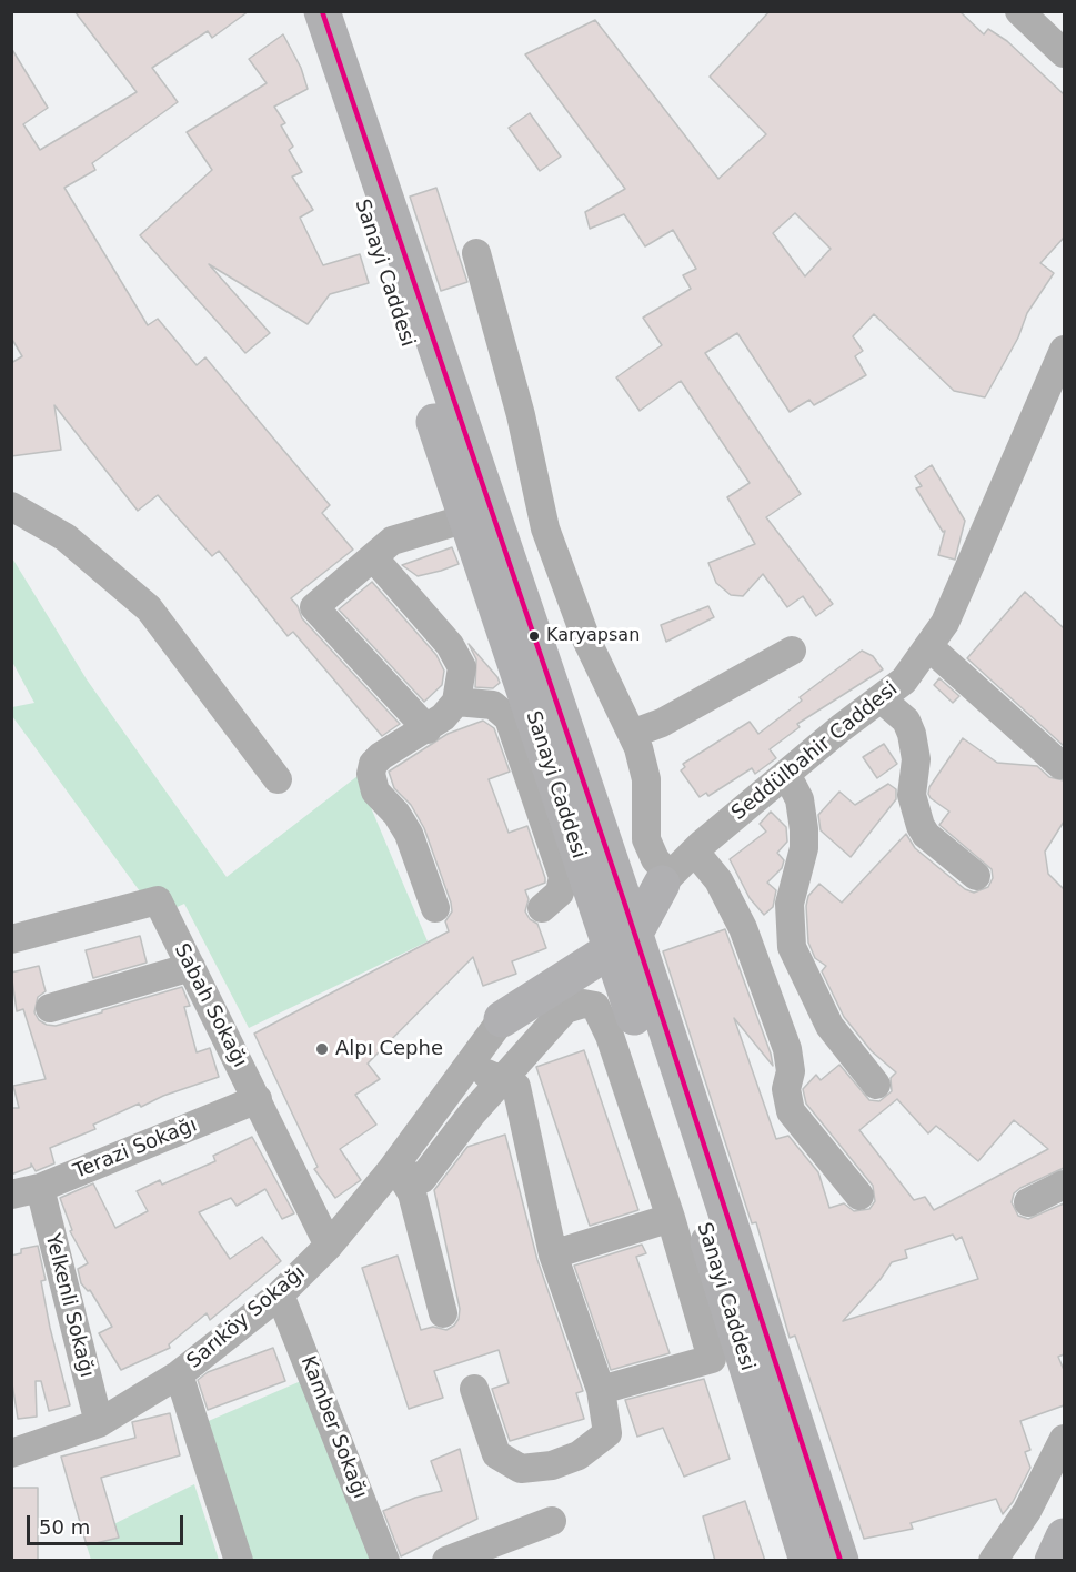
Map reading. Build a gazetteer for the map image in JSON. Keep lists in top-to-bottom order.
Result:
{
  "streets": {
    "main road": ["Sanayi Caddesi"],
    "street": [
      "Seddülbahir Caddesi",
      "Sabah Sokağı",
      "Terazi Sokağı",
      "Yelkenli Sokağı",
      "Sarıköy Sokağı",
      "Kamber Sokağı"
    ]
  },
  "crossings": [
    ["Sabah Sokağı", "Terazi Sokağı"],
    ["Sabah Sokağı", "Sarıköy Sokağı"],
    ["Terazi Sokağı", "Yelkenli Sokağı"],
    ["Yelkenli Sokağı", "Sarıköy Sokağı"],
    ["Sarıköy Sokağı", "Kamber Sokağı"]
  ],
  "places": ["Karyapsan", "Alpı Cephe"],
  "scale_bar": "50 m"
}
